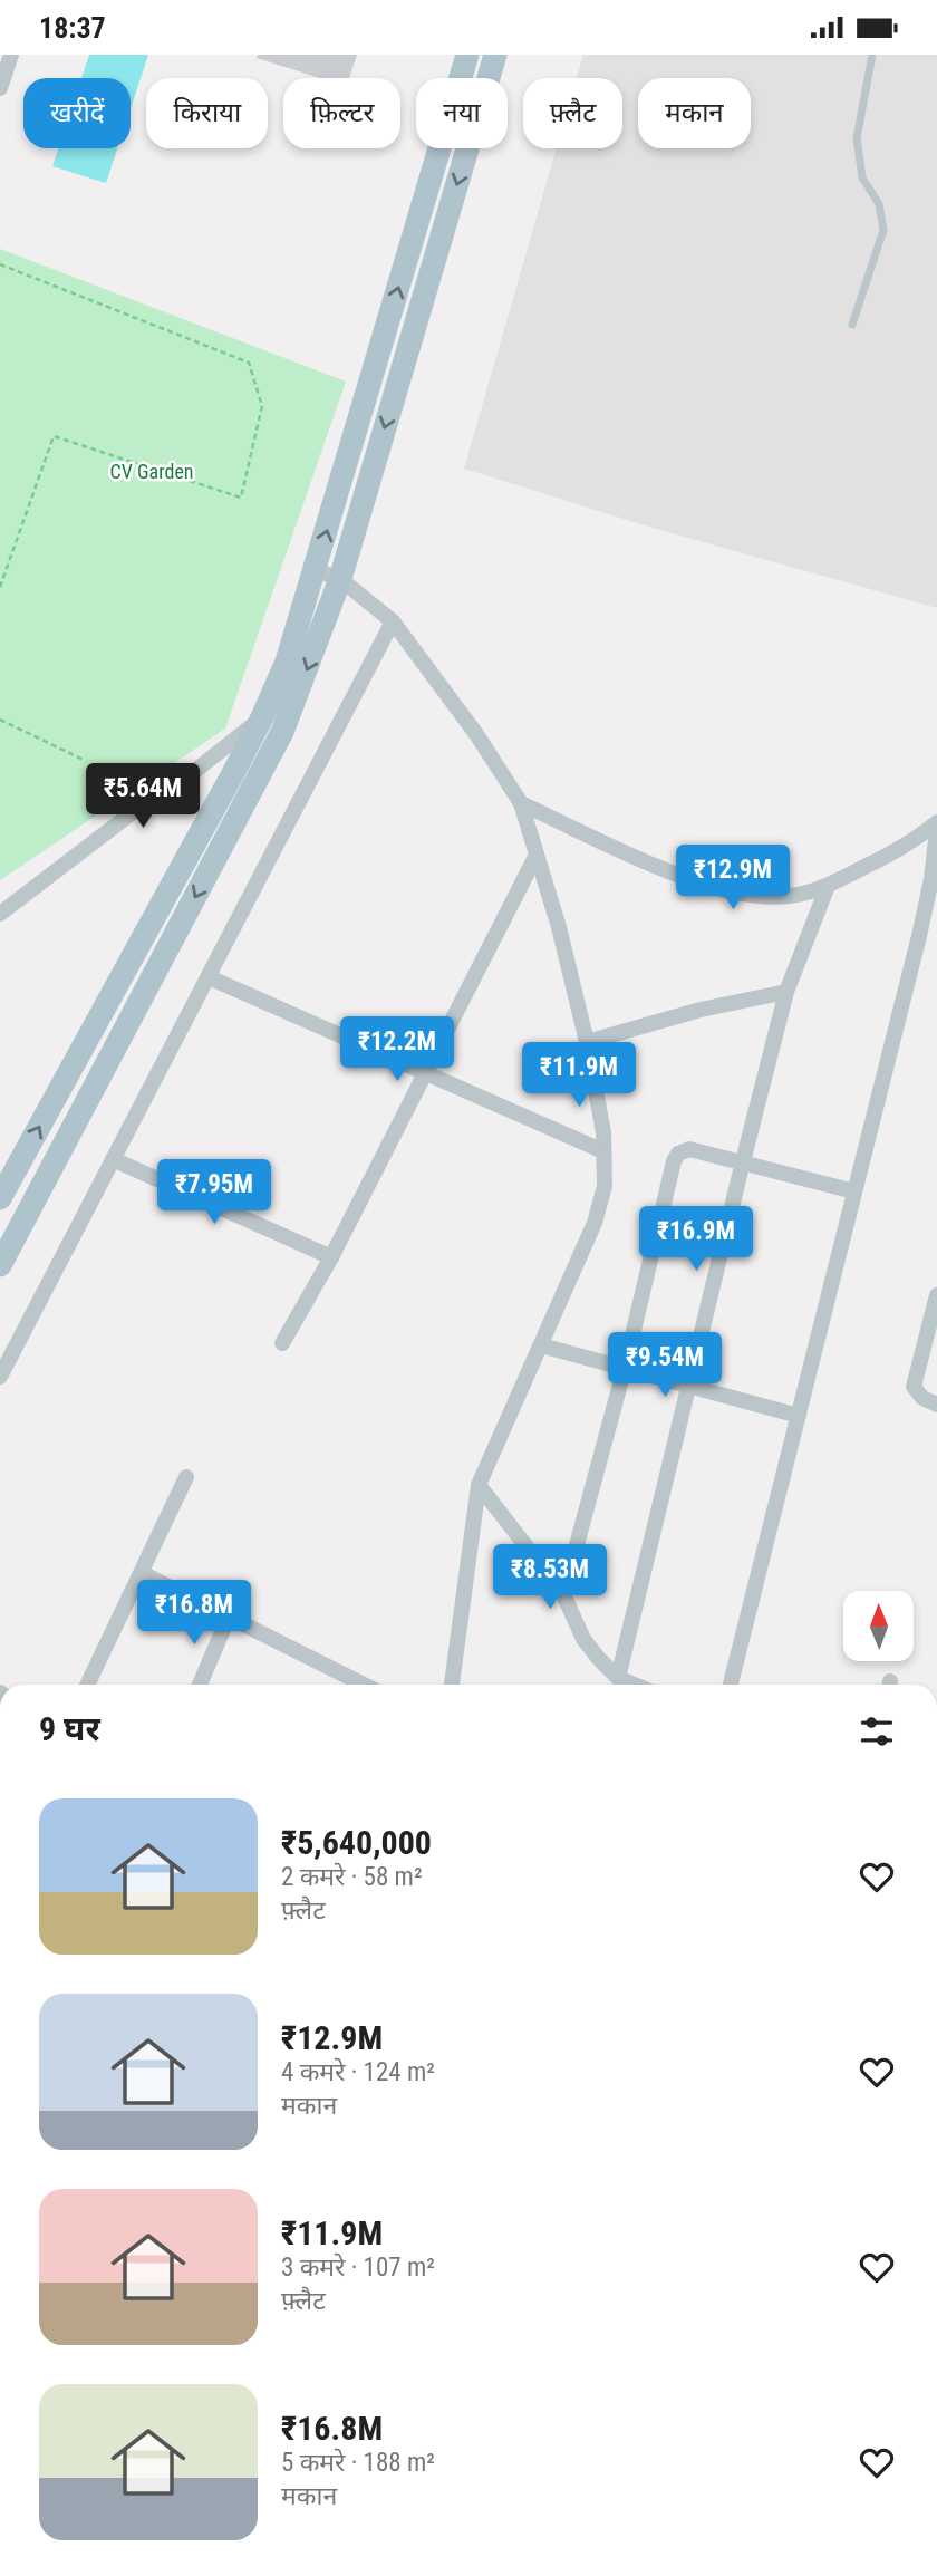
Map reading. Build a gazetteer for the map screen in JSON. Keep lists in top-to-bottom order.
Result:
{
  "parks": ["CV Garden"],
  "north": "top",
  "page": {
    "status": "18:37",
    "chip": [
      "खरीदें",
      "किराया",
      "फ़िल्टर",
      "नया",
      "फ़्लैट",
      "मकान"
    ],
    "price": [
      "₹5.64M",
      "₹12.9M",
      "₹12.2M",
      "₹11.9M",
      "₹7.95M",
      "₹16.9M",
      "₹9.54M",
      "₹8.53M",
      "₹16.8M"
    ],
    "heading": "9 घर",
    "list": [
      {
        "name": "₹5,640,000",
        "note": "2 कमरे · 58 m² · फ़्लैट"
      },
      {
        "name": "₹12.9M",
        "note": "4 कमरे · 124 m² · मकान"
      },
      {
        "name": "₹11.9M",
        "note": "3 कमरे · 107 m² · फ़्लैट"
      },
      {
        "name": "₹16.8M",
        "note": "5 कमरे · 188 m² · मकान"
      }
    ]
  }
}
